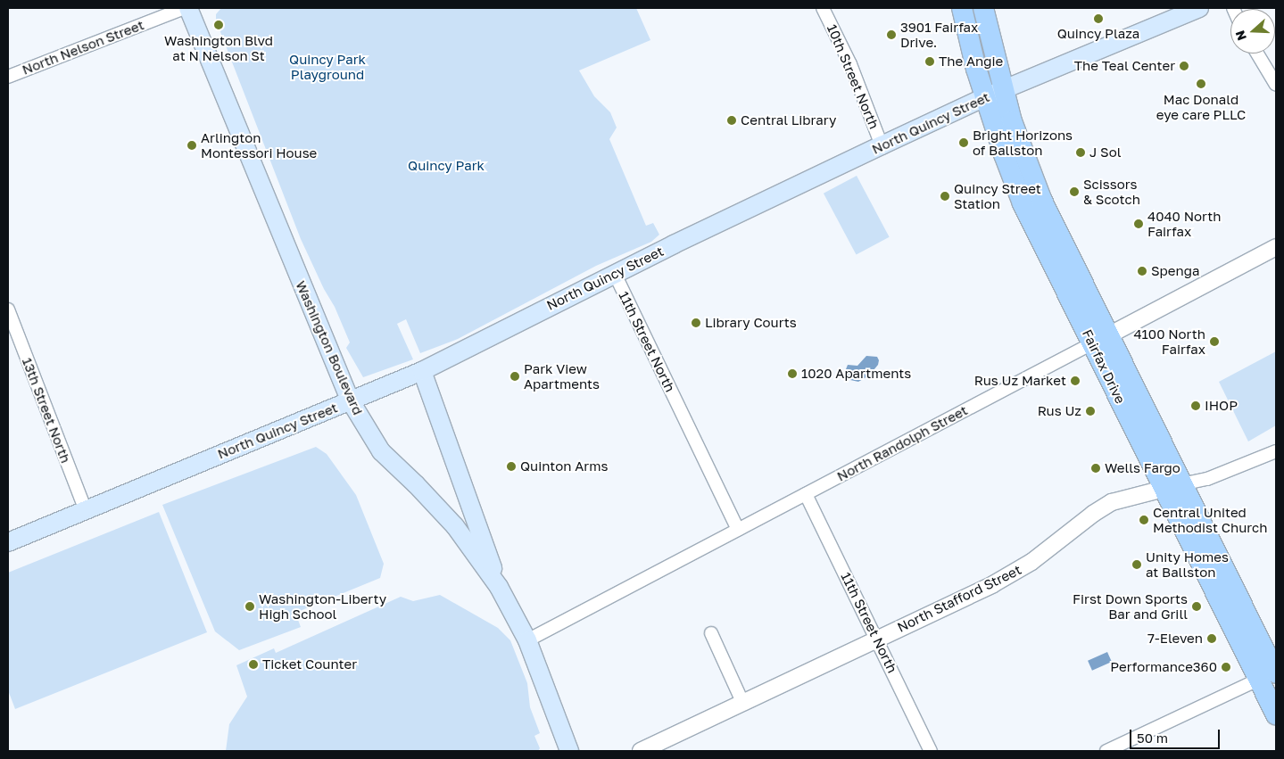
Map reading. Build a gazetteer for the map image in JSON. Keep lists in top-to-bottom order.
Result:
{
  "streets": {
    "main road": ["North Quincy Street", "Washington Boulevard", "Fairfax Drive"],
    "street": [
      "North Nelson Street",
      "10th Street North",
      "11th Street North",
      "13th Street North",
      "North Randolph Street",
      "North Stafford Street"
    ]
  },
  "crossings": [
    ["10th Street North", "North Quincy Street"],
    ["North Quincy Street", "11th Street North"],
    ["North Quincy Street", "Washington Boulevard"],
    ["North Quincy Street", "Fairfax Drive"],
    ["North Quincy Street", "13th Street North"],
    ["11th Street North", "North Randolph Street"],
    ["11th Street North", "North Stafford Street"],
    ["Washington Boulevard", "North Randolph Street"],
    ["Fairfax Drive", "North Randolph Street"],
    ["Fairfax Drive", "North Stafford Street"]
  ],
  "parks": ["Quincy Park Playground", "Quincy Park"],
  "places": [
    "Quincy Plaza",
    "Washington Blvd at N Nelson St",
    "3901 Fairfax Drive.",
    "The Angie",
    "The Teal Center",
    "Mac Donald eye care PLLC",
    "Central Library",
    "Bright Horizons of Ballston",
    "Arlington Montessori House",
    "J Sol",
    "Scissors & Scotch",
    "Quincy Street Station",
    "4040 North Fairfax",
    "Spenga",
    "Library Courts",
    "4100 North Fairfax",
    "1020 Apartments",
    "Park View Apartments",
    "Rus Uz Market",
    "IHOP",
    "Rus Uz",
    "Quinton Arms",
    "Wells Fargo",
    "Central United Methodist Church",
    "Unity Homes at Ballston",
    "Washington-Liberty High School",
    "First Down Sports Bar and Grill",
    "7-Eleven",
    "Ticket Counter",
    "Performance360"
  ],
  "scale_bar": "50 m",
  "north": "left"
}
